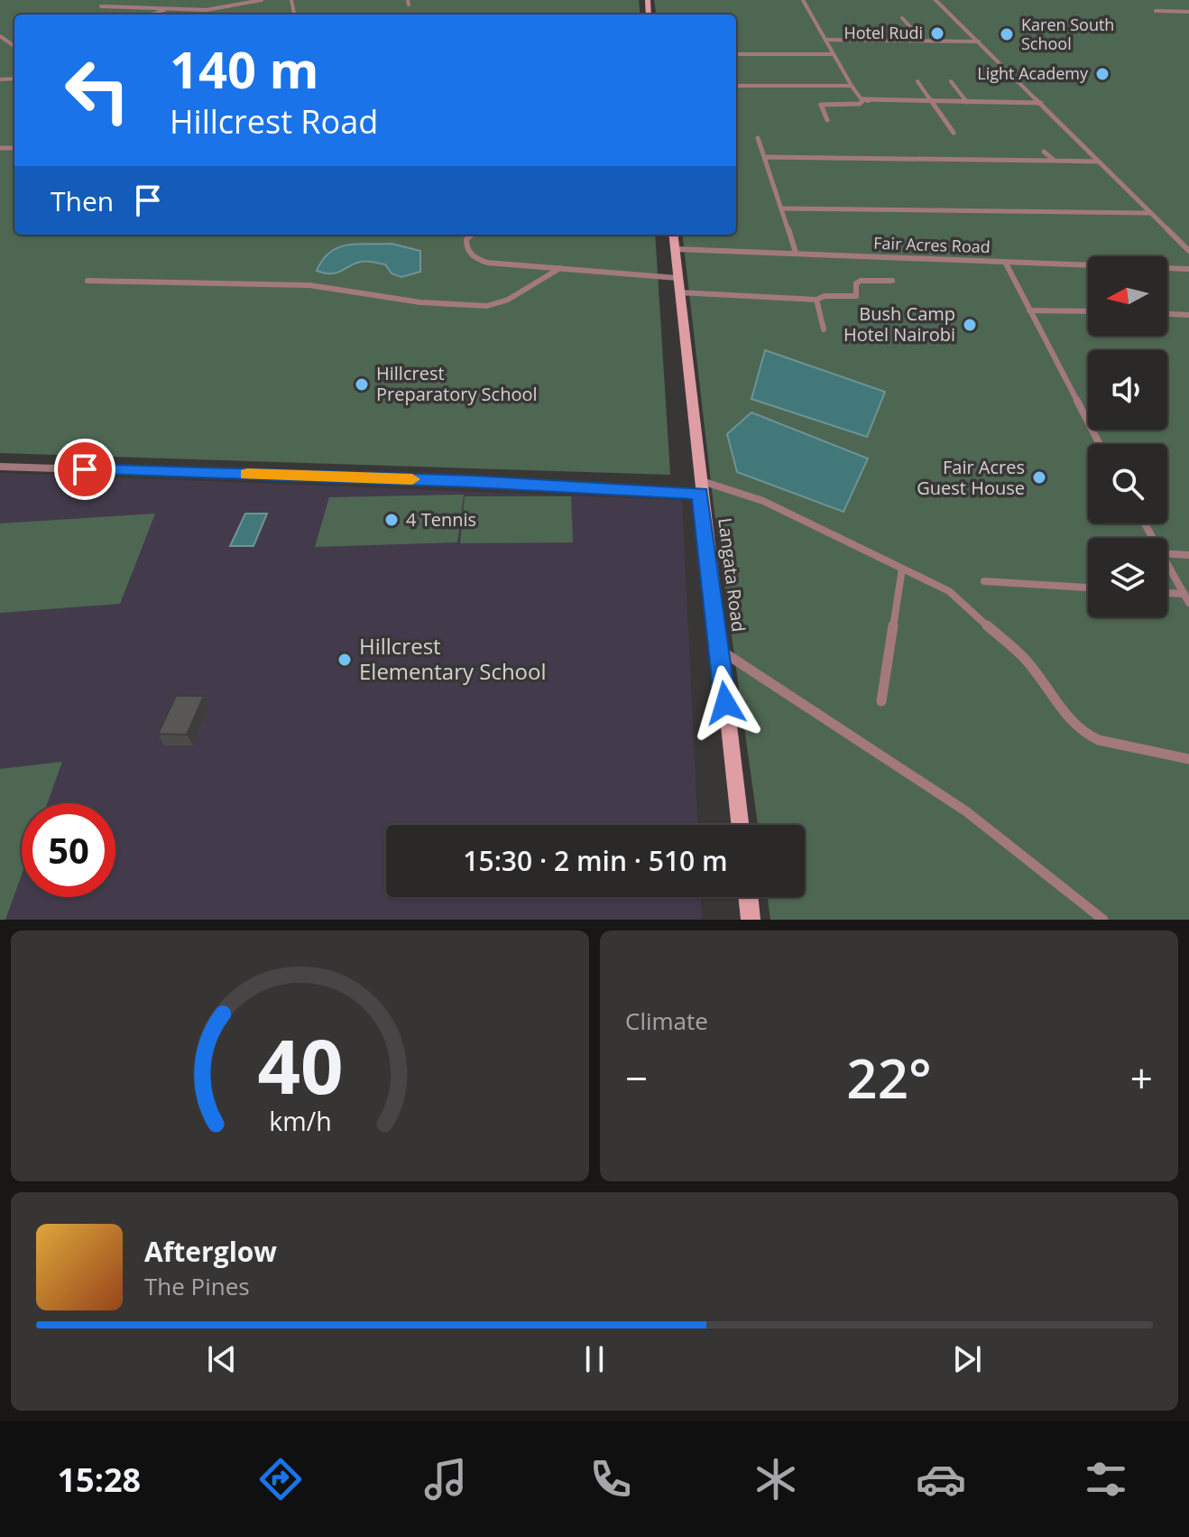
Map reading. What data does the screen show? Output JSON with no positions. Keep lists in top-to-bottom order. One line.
{"streets":{"main road":["Langata Road"],"street":["Fair Acres Road"]},"crossings":[["Fair Acres Road","Langata Road"]],"places":["Hotel Rudi","Karen South School","Light Academy","Bush Camp Hotel Nairobi","Hillcrest Preparatory School","Fair Acres Guest House","4 Tennis","Hillcrest Elementary School"],"north":"left","page":{"turn":["140 m","Hillcrest Road"],"then":"Then","limit":"50","trip":"15:30 · 2 min · 510 m","tile":"Climate","heat":["−","22°","+"],"song":["Afterglow","The Pines"],"tabs":"15:28","gauge":["40","km/h"]}}
